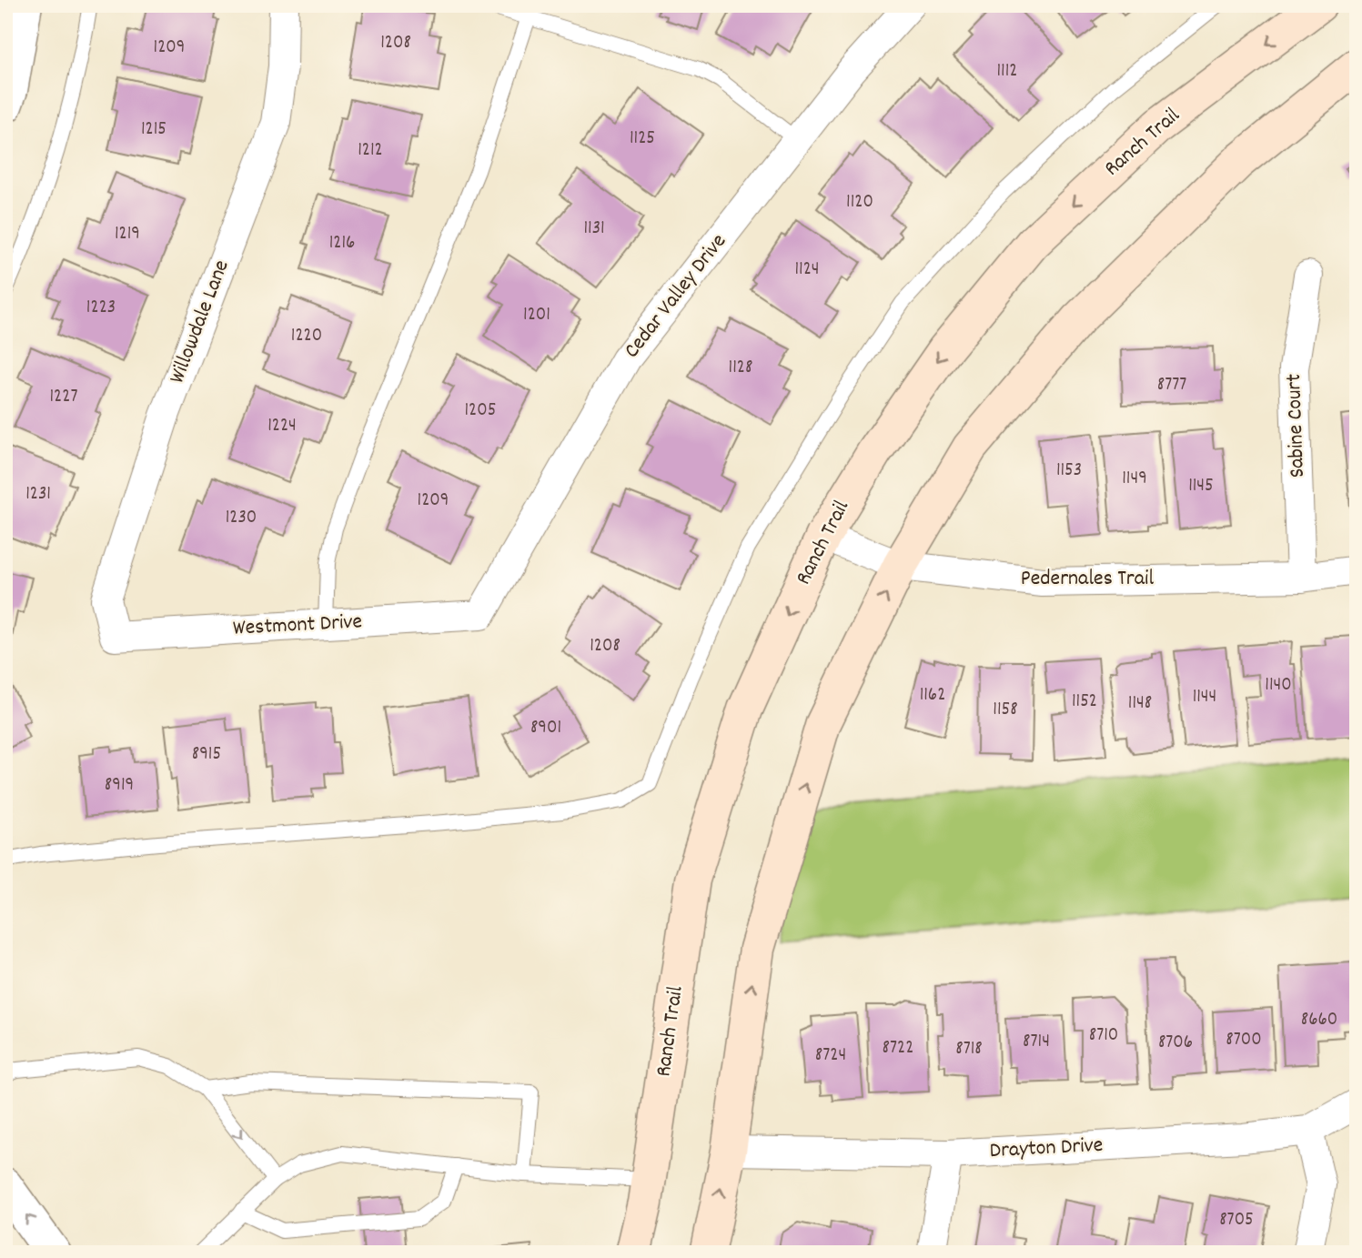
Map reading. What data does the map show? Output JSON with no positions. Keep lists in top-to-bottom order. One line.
{"streets":{"main road":["Ranch Trail"],"street":["Cedar Valley Drive","Willowdale Lane","Sabine Court","Pedernales Trail","Westmont Drive","Drayton Drive"]},"crossings":[["Ranch Trail","Pedernales Trail"],["Cedar Valley Drive","Westmont Drive"],["Willowdale Lane","Westmont Drive"],["Sabine Court","Pedernales Trail"]],"house_numbers":["1208","1209","1112","1215","1125","1212","1120","1131","1219","1216","1124","1223","1201","1220","1128","8777","1227","1205","1224","1153","1149","1145","1231","1209","1230","1208","1140","1162","1144","1152","1148","1158","8901","8915","8919","8660","8710","8700","8714","8706","8722","8718","8724","8705"]}
